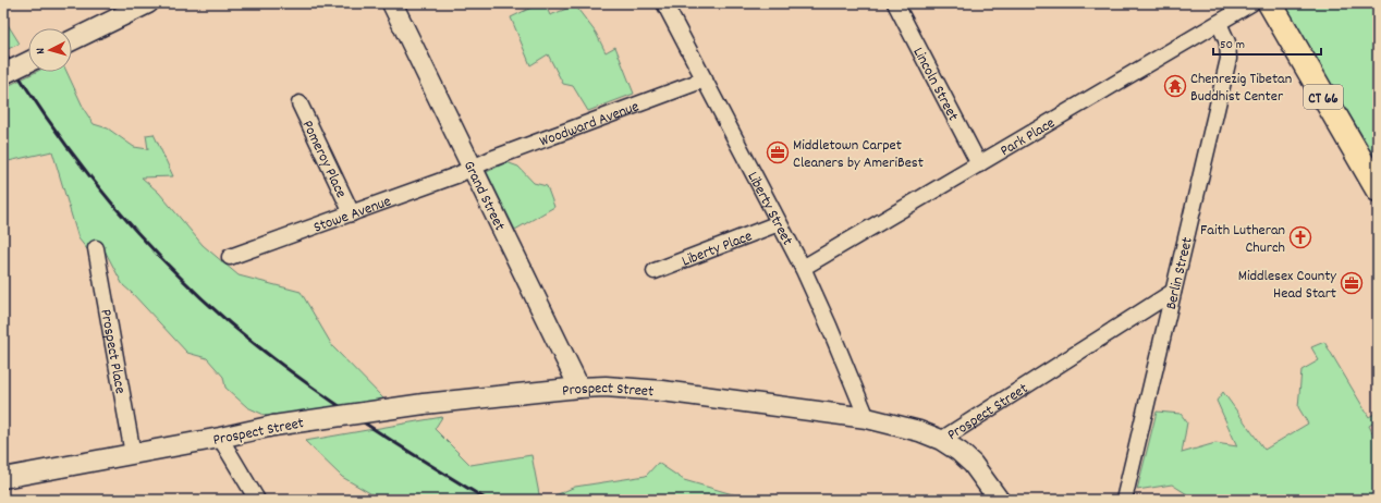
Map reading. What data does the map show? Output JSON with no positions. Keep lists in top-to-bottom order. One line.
{"streets":{"highway":["CT 66"],"street":["Lincoln Street","Woodward Avenue","Park Place","Pomeroy Place","Grand Street","Liberty Street","Stowe Avenue","Liberty Place","Berlin Street","Prospect Place","Prospect Street"]},"crossings":[["Lincoln Street","Park Place"],["Woodward Avenue","Grand Street"],["Woodward Avenue","Liberty Street"],["Woodward Avenue","Stowe Avenue"],["Park Place","Liberty Street"],["Park Place","Berlin Street"],["Pomeroy Place","Stowe Avenue"],["Grand Street","Stowe Avenue"],["Grand Street","Prospect Street"],["Liberty Street","Liberty Place"],["Liberty Street","Prospect Street"],["Berlin Street","Prospect Street"],["Prospect Place","Prospect Street"]],"places":{"temple":["Chenrezig Tibetan Buddhist Center"],"office":["Middletown Carpet Cleaners by AmeriBest","Middlesex County Head Start"],"church":["Faith Lutheran Church"]},"scale_bar":"50 m","north":"left"}
